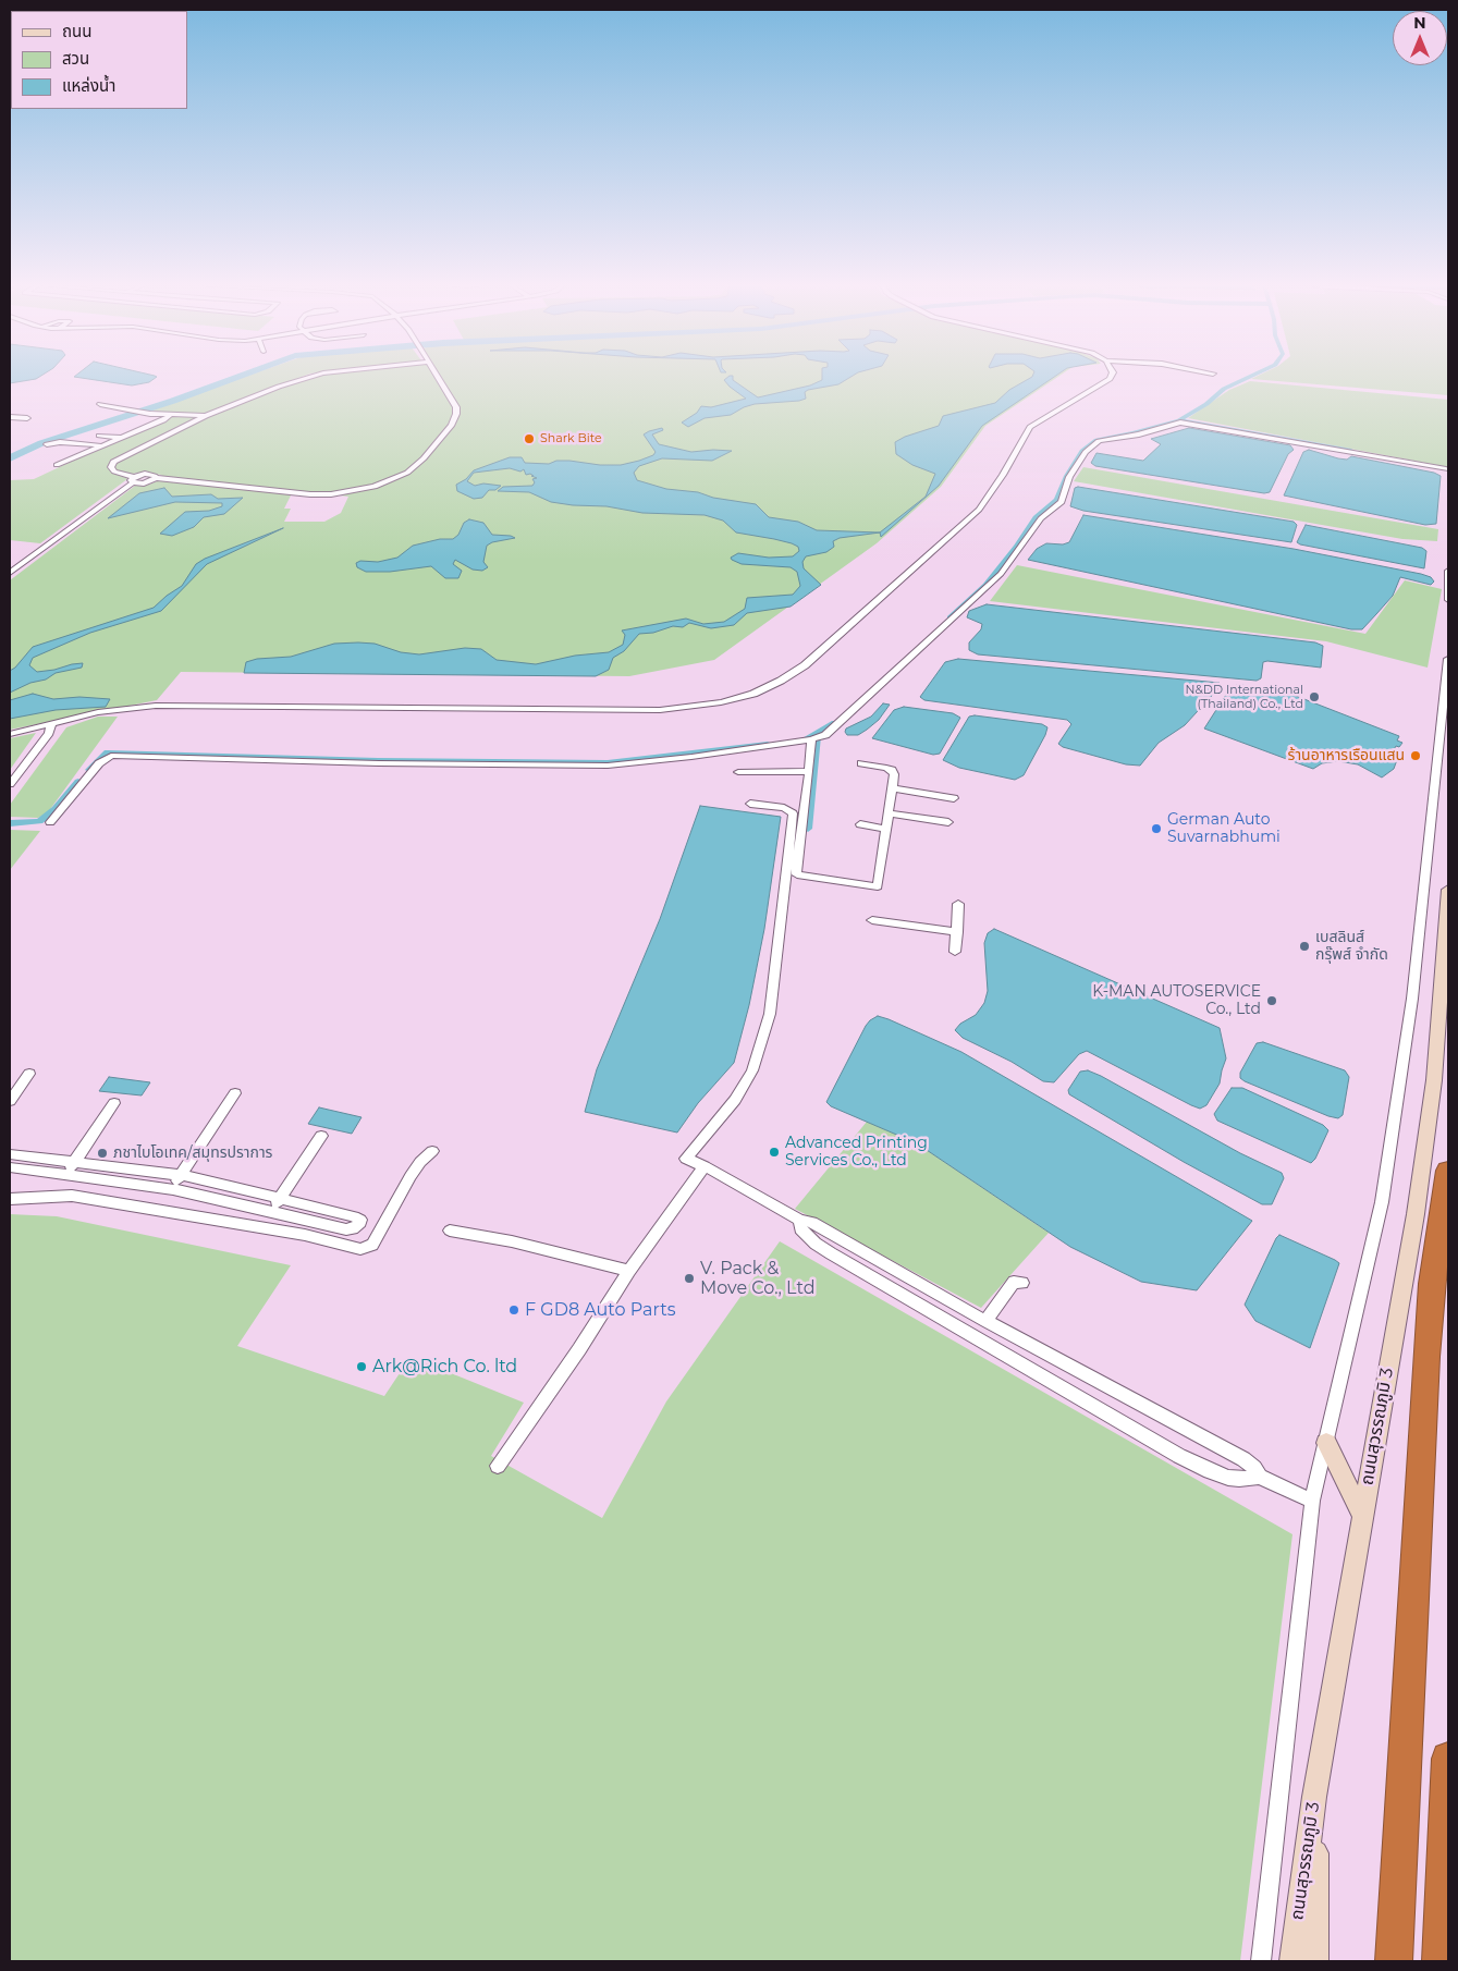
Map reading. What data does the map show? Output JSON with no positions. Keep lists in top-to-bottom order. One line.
{"streets":{"main road":["ถนนสุวรรณภูมิ 3"]},"places":["Shark Bite","N&DD International (Thailand) Co., Ltd","ร้านอาหารเรือนแสน","German Auto Suvarnabhumi","เบสลินส์ กรุ๊พส์ จำกัด","K-MAN AUTOSERVICE Co., Ltd","Advanced Printing Services Co., Ltd","ภชาไบโอเทค/สมุทรปราการ","V. Pack & Move Co., Ltd","F GD8 Auto Parts","Ark@Rich Co. ltd"],"legend":["ถนน","สวน","แหล่งน้ำ"],"north":"top"}
